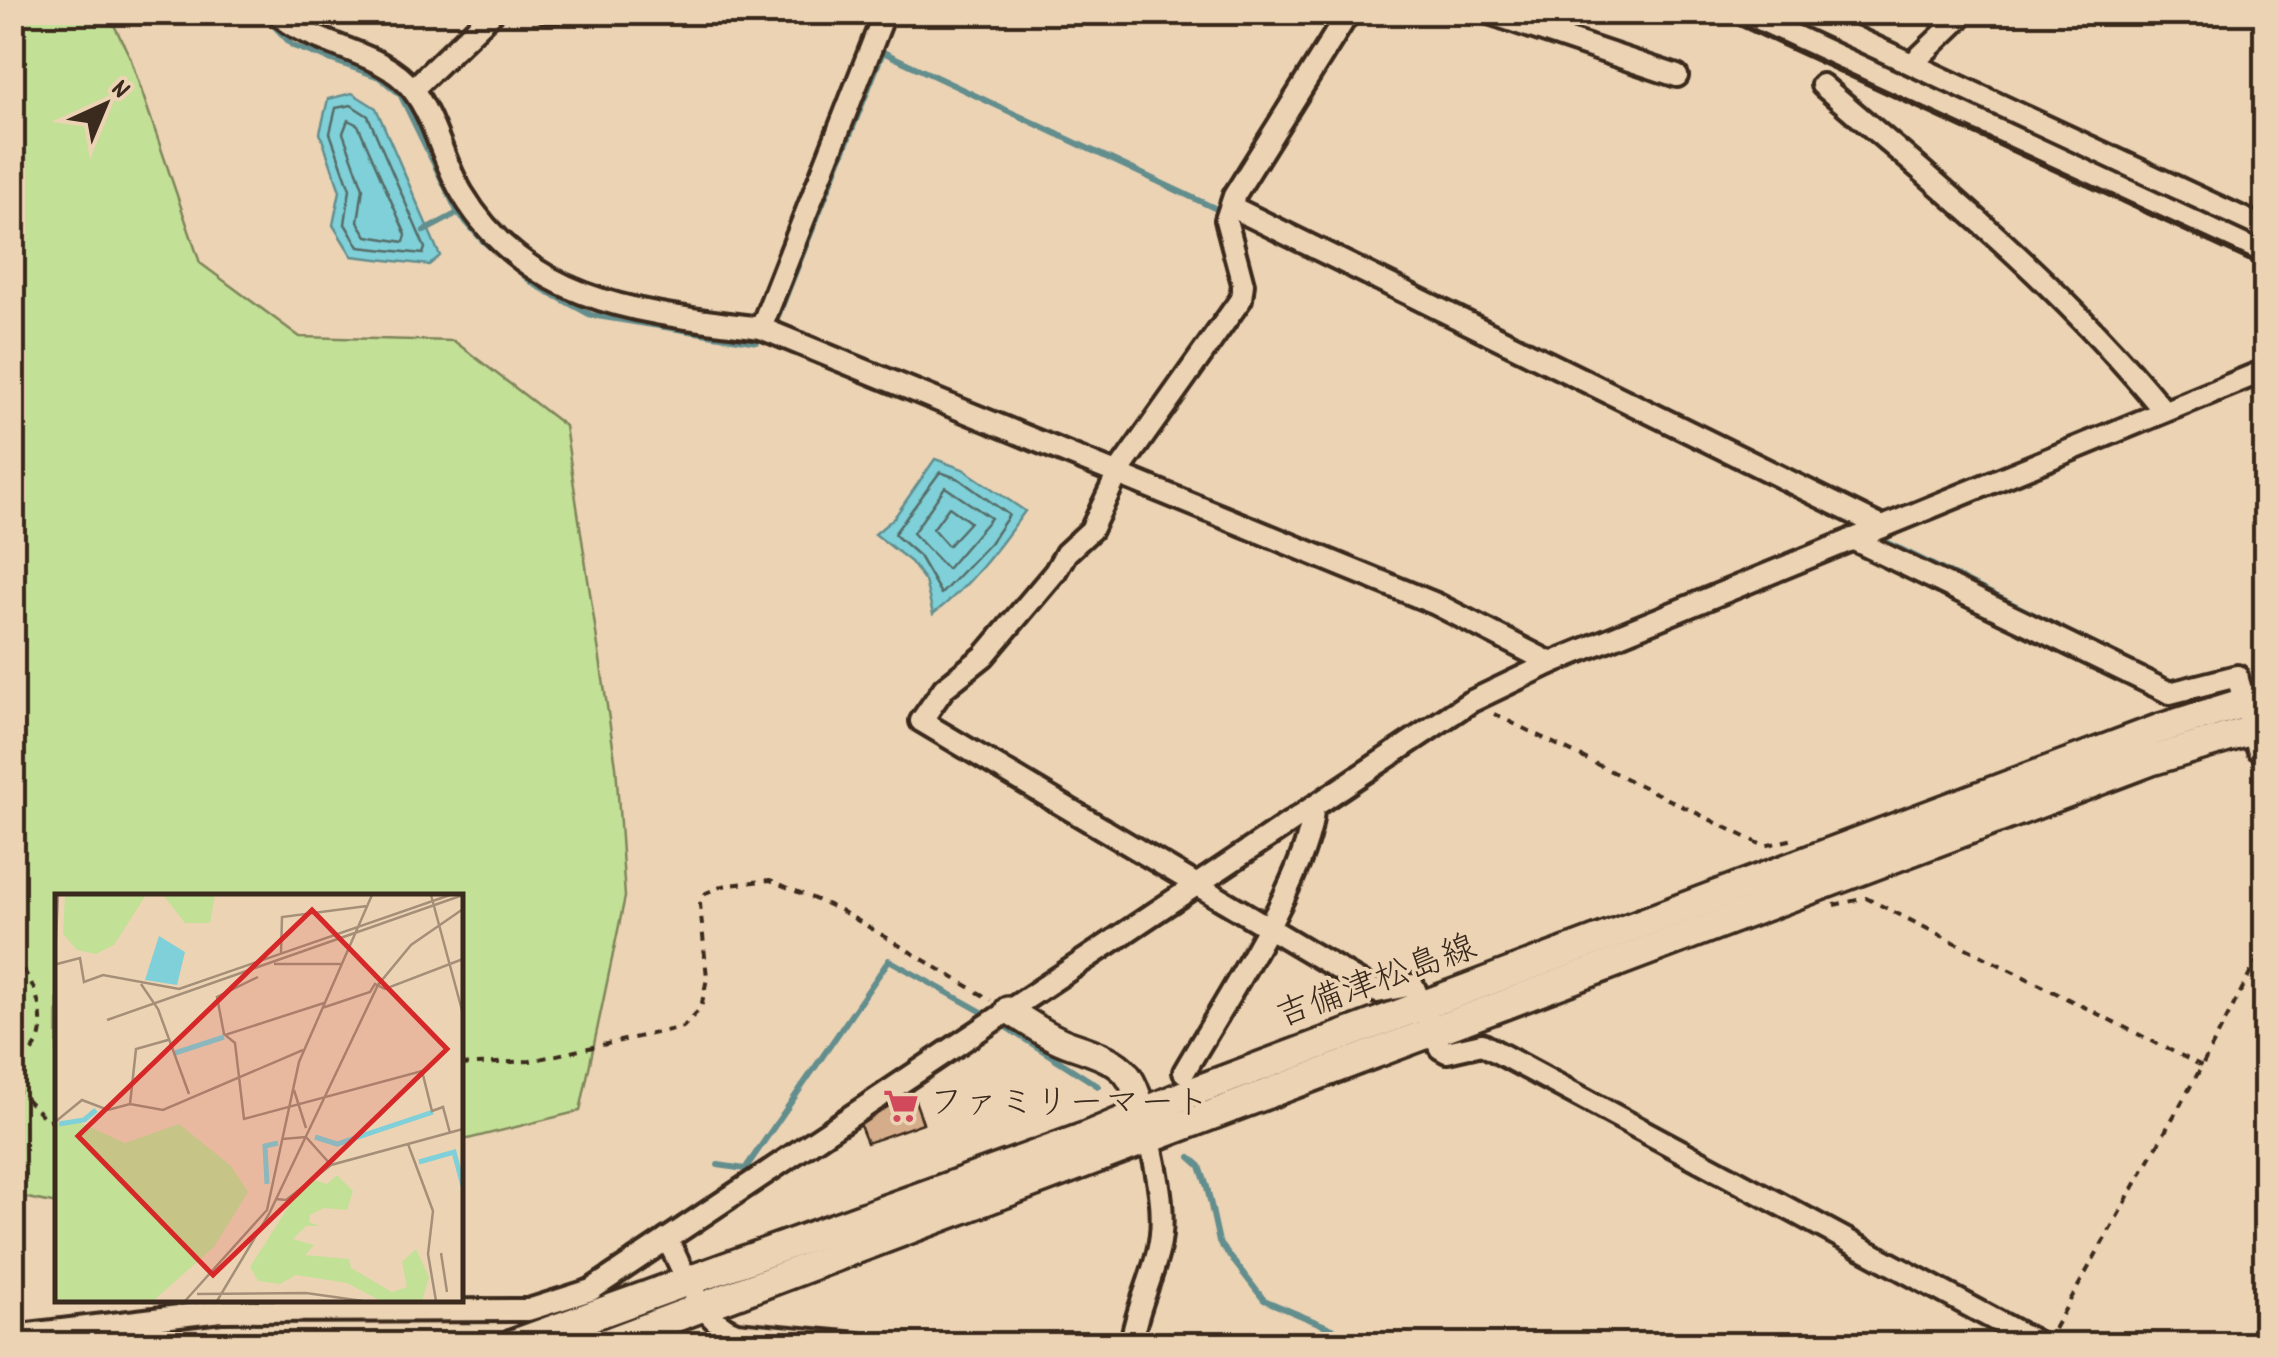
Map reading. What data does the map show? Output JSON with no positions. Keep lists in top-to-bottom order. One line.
{"streets":{"main road":["吉備津松島線"]},"places":{"supermarket":["ファミリーマート"]},"north":"top right"}
